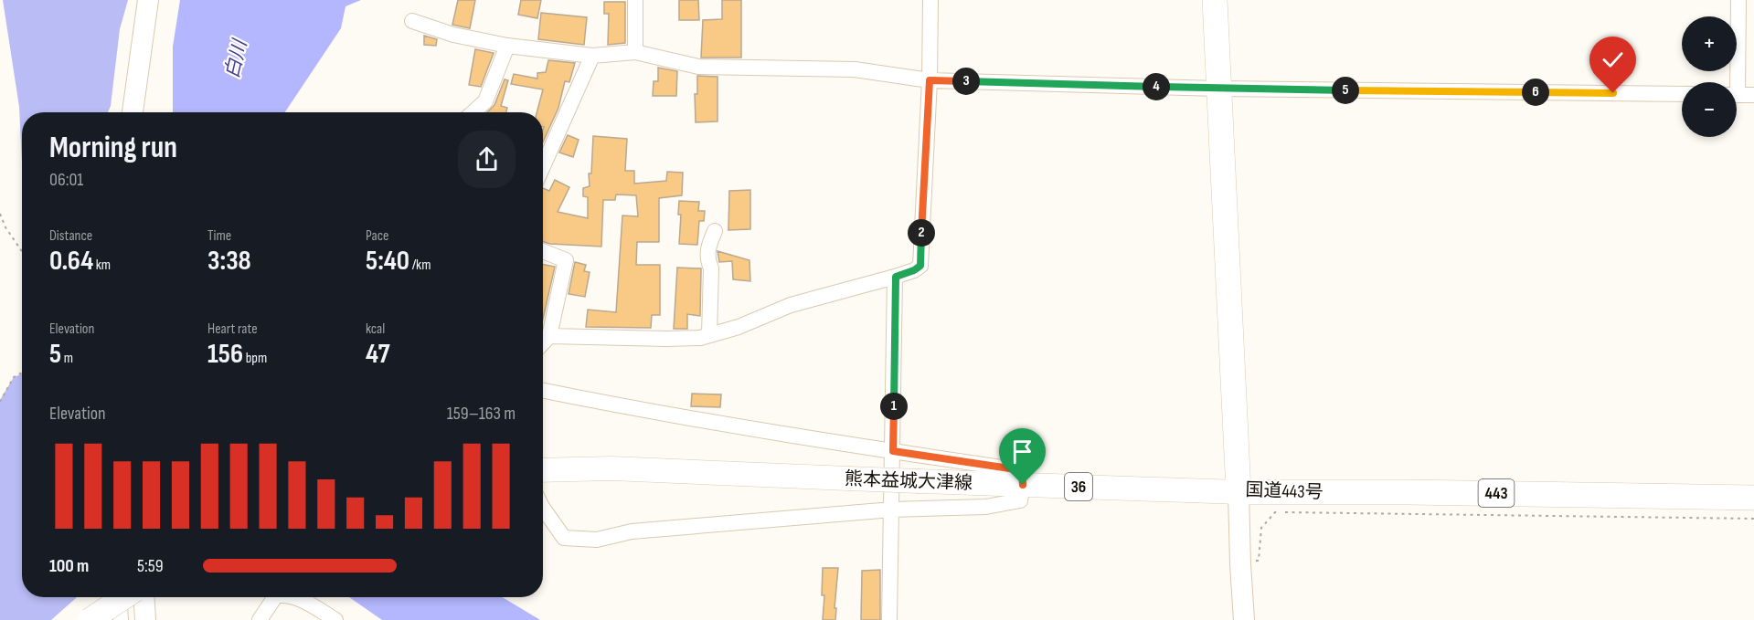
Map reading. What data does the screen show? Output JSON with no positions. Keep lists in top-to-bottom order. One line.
{"streets":{"highway":["国道443号","443"],"main road":["熊本益城大津線","36"]},"crossings":[["熊本益城大津線","国道443号"]],"water":["白川"],"page":{"map_buttons":["+","−"],"pins":["3","4","5","6","2","1"],"heading":["Morning run","06:01"],"stats":[["Distance","0.64 km"],["Time","3:38"],["Pace","5:40 /km"],["Elevation","5 m"],["Heart rate","156 bpm"],["kcal","47"]],"chart":["Elevation","159–163 m"],"list":[{"name":"100 m","note":"5:59"}]}}
